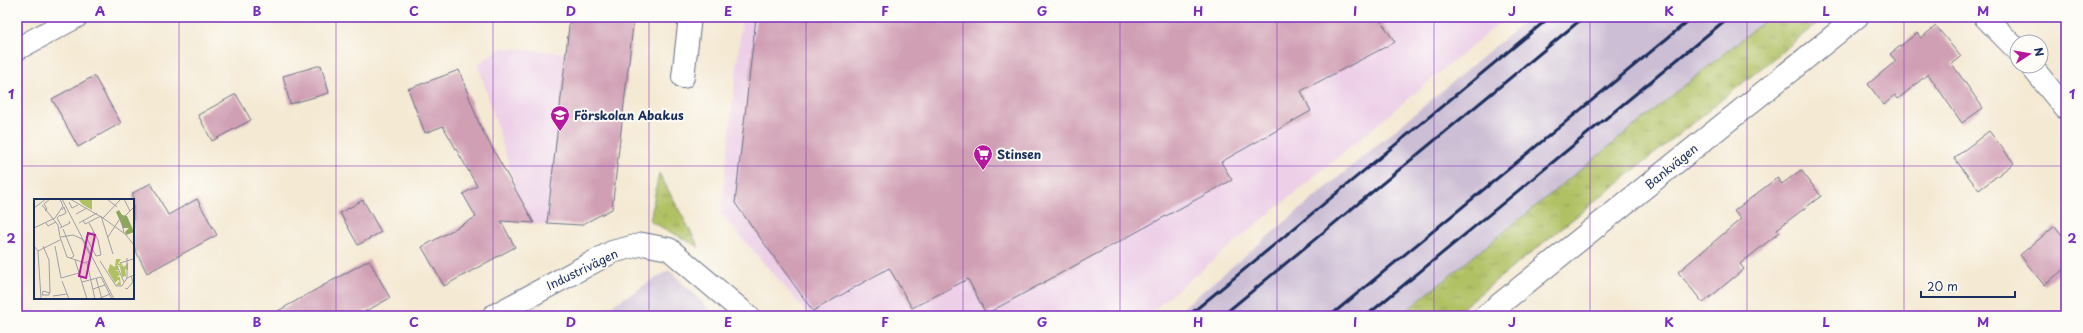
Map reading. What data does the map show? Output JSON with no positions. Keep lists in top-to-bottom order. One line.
{"streets":{"street":["Bankvägen","Industrivägen"]},"places":{"school or university":["Förskolan Abakus"],"supermarket":["Stinsen"]},"scale_bar":"20 m","north":"right","grid":{"columns":["A","B","C","D","E","F","G","H","I","J","K","L","M"],"rows":["1","2"]}}
